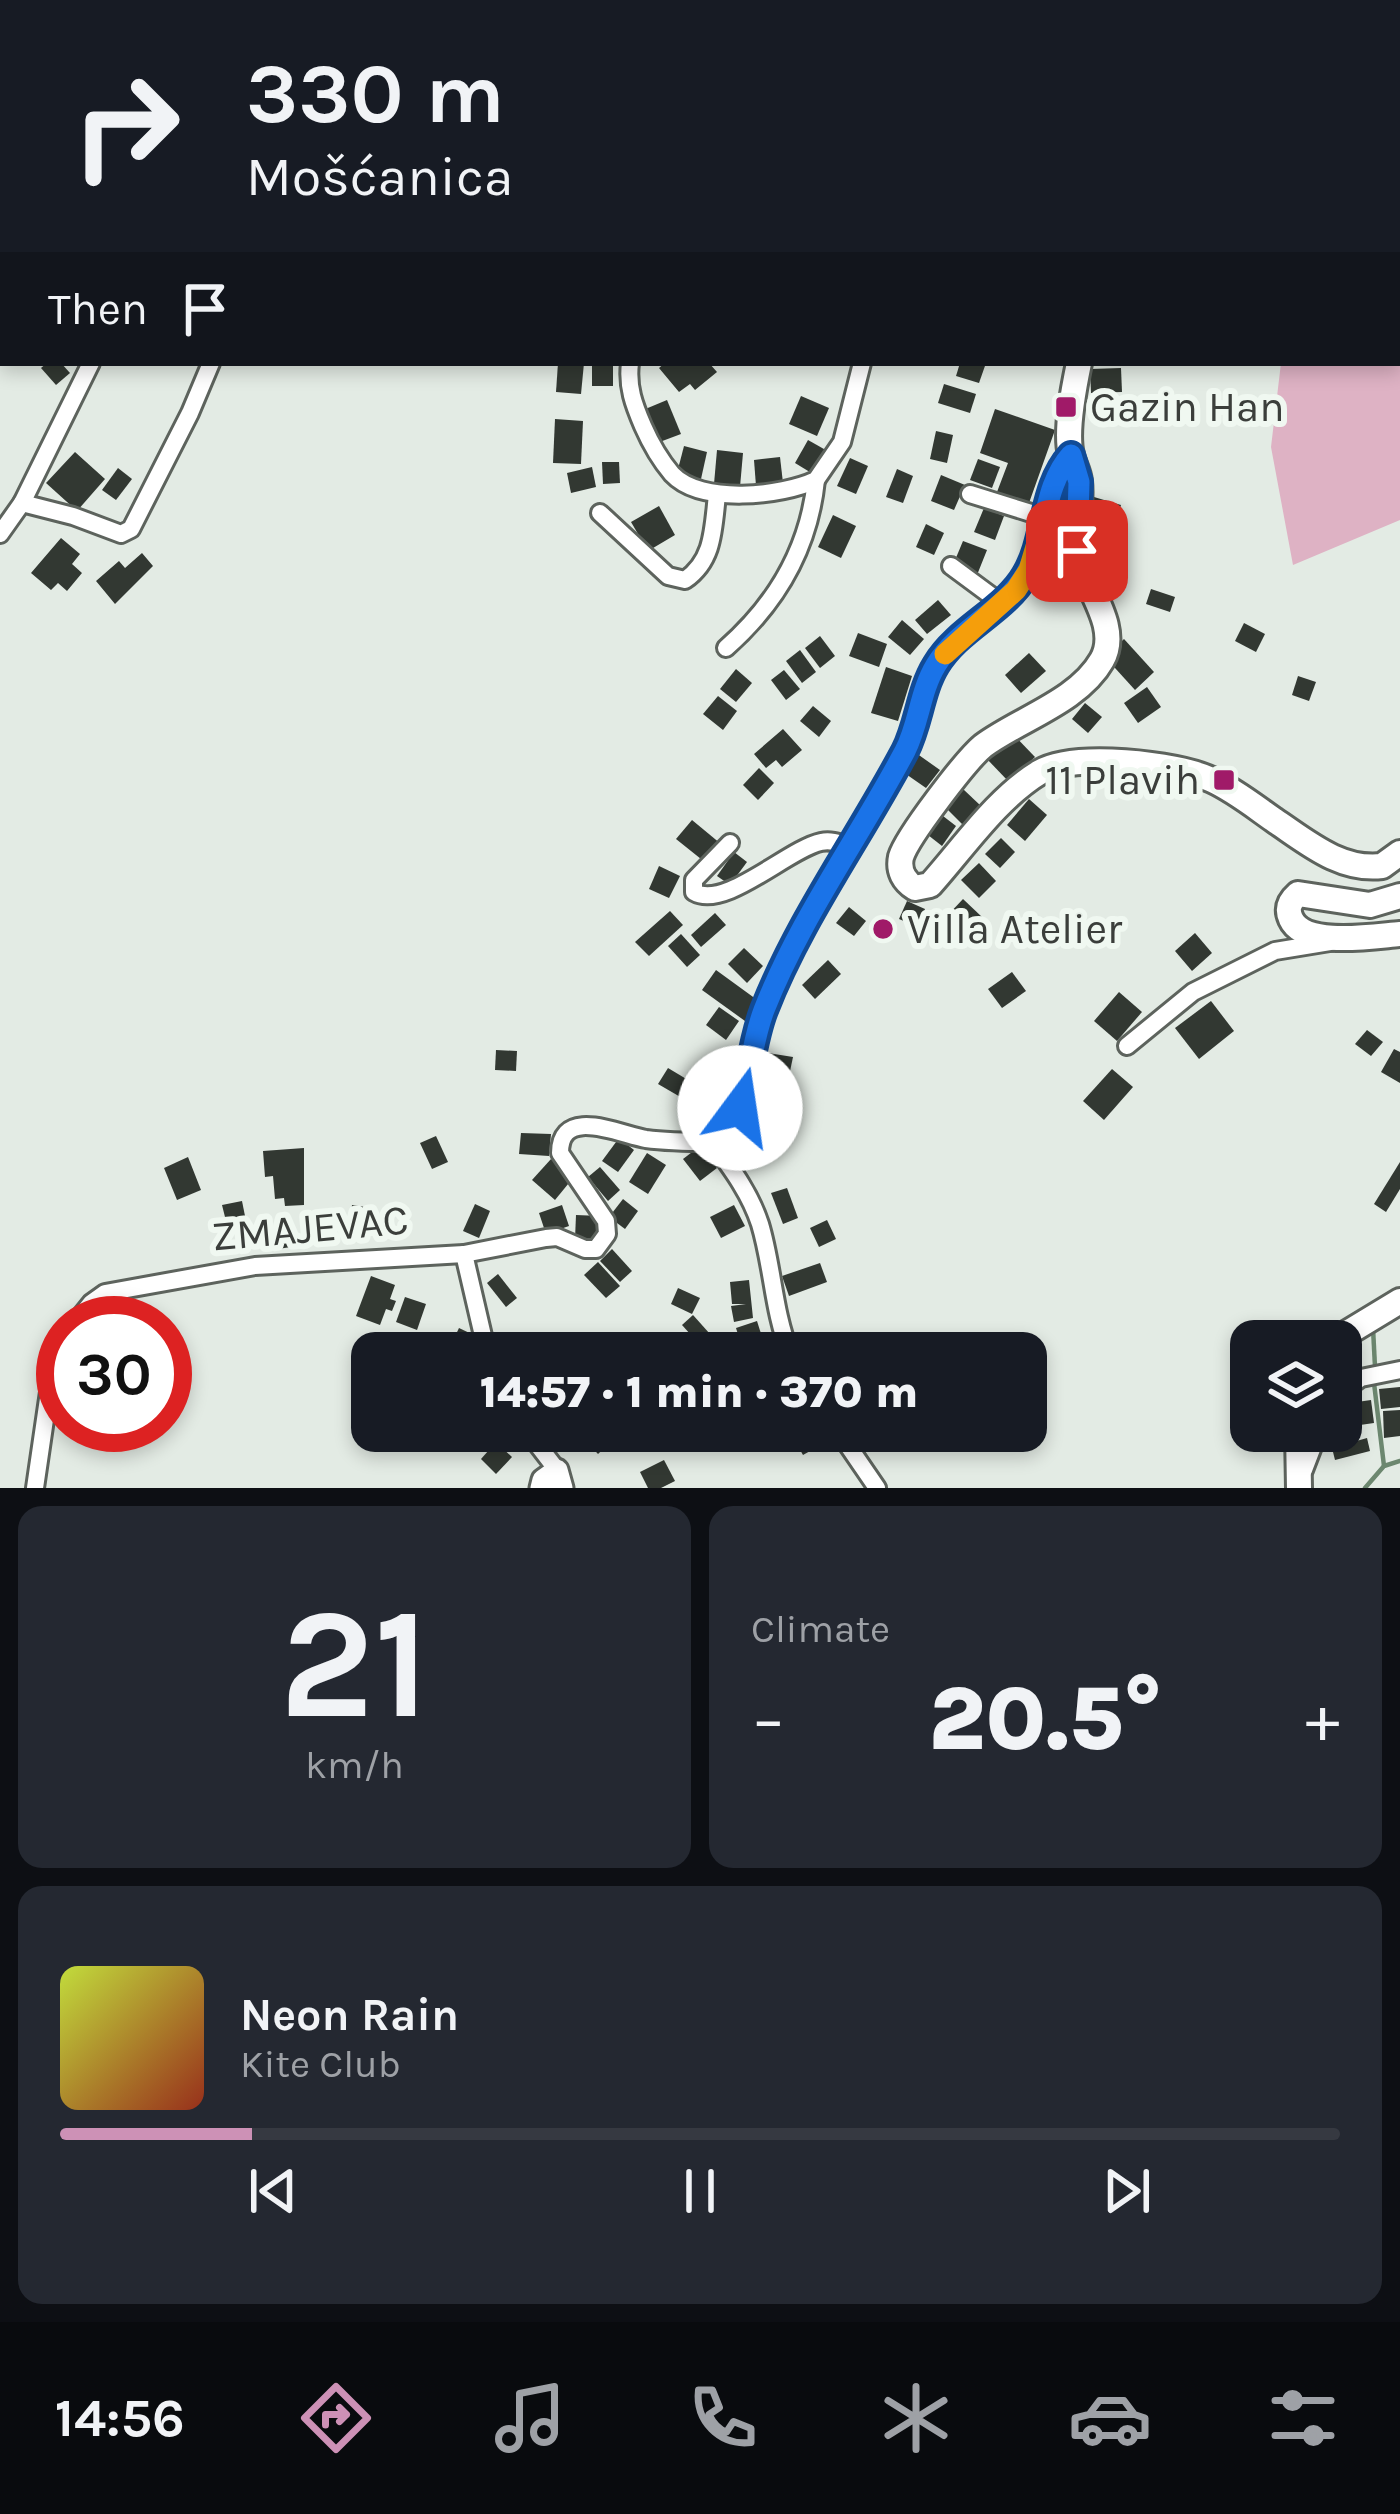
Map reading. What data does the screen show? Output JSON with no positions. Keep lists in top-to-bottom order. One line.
{"streets":{"street":["ZMAJEVAC"]},"places":{"transit":["Gazin Han","11 Plavih"],"other":["Villa Atelier"]},"page":{"turn":["330 m","Mošćanica"],"then":"Then","limit":"30","trip":"14:57 · 1 min · 370 m","tile":[["21","km/h"],"Climate"],"heat":["−","20.5°","+"],"song":["Neon Rain","Kite Club"],"tabs":"14:56"}}
